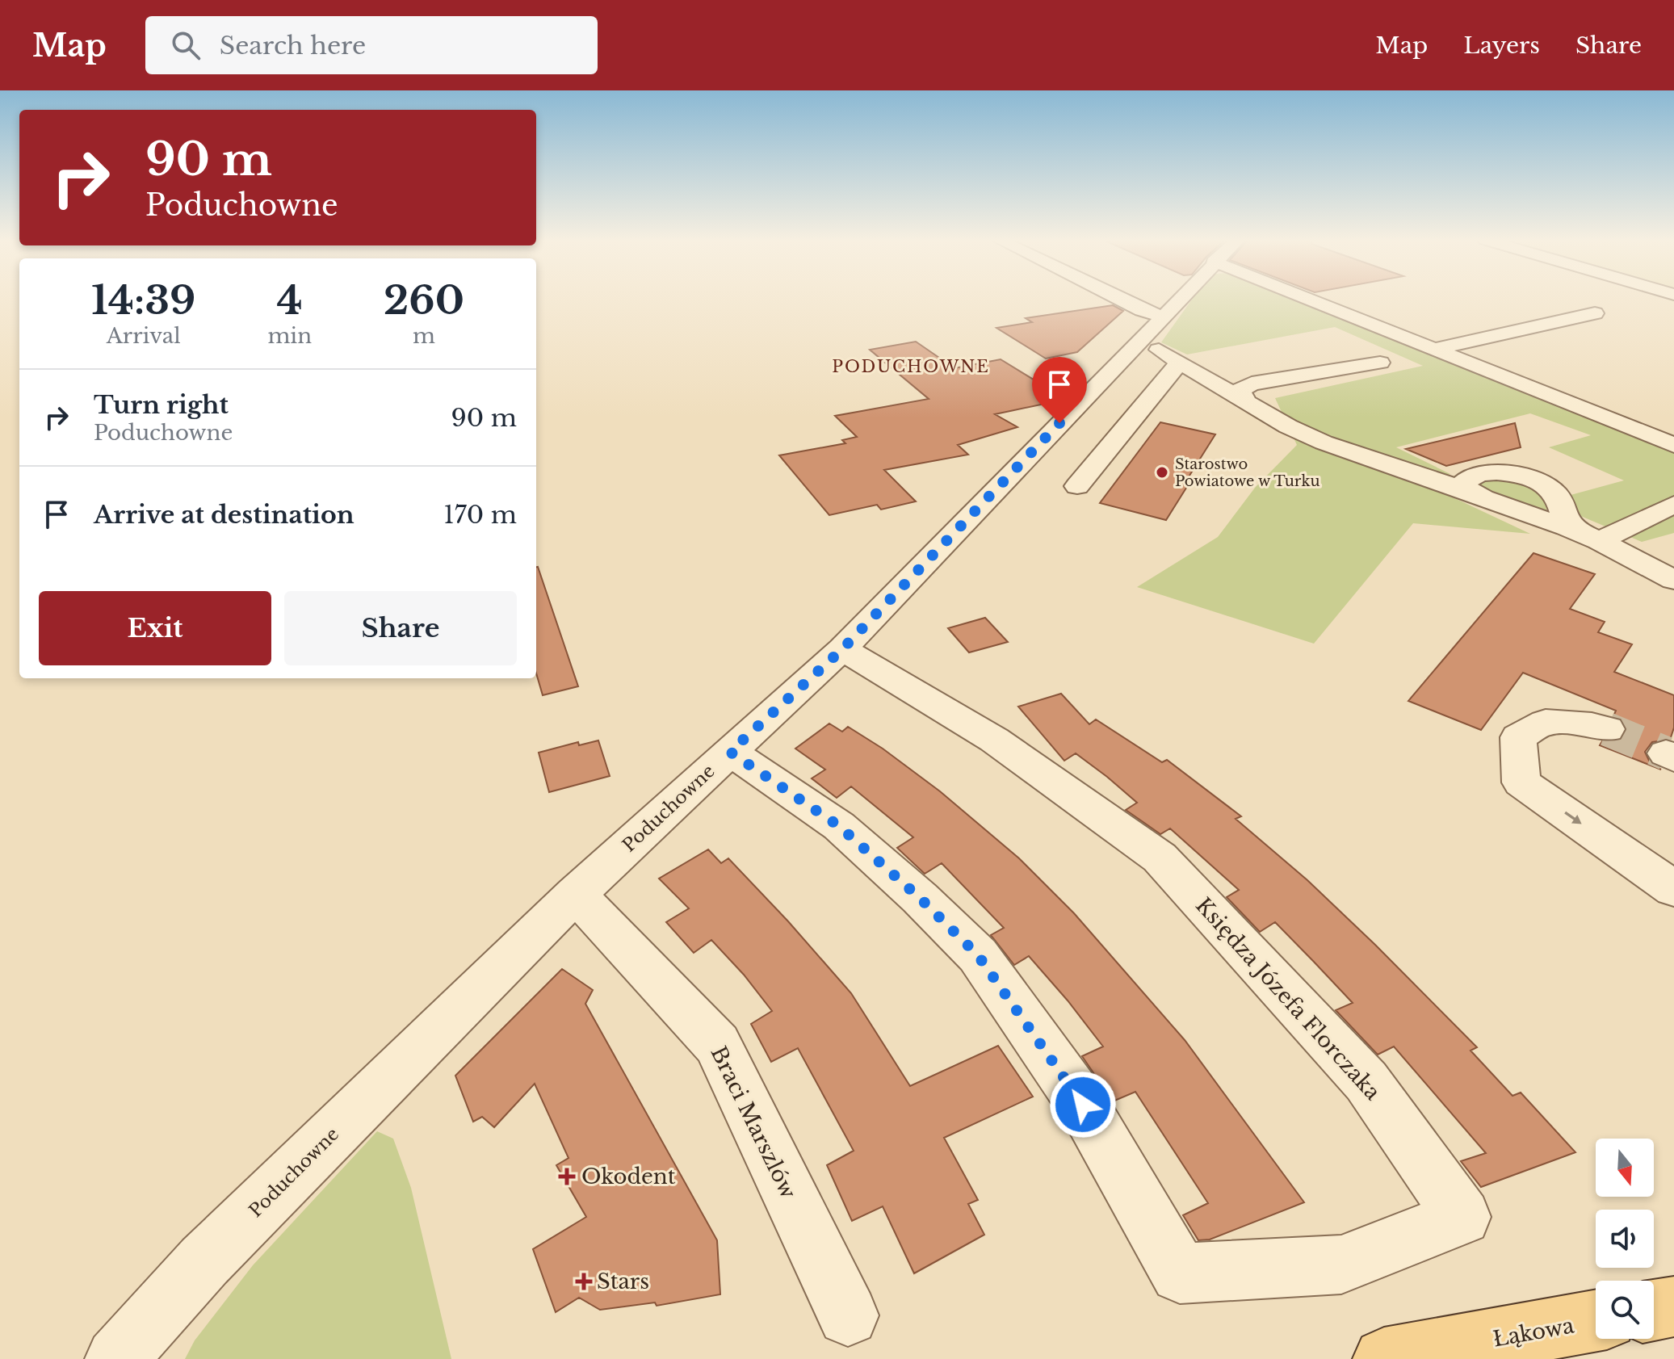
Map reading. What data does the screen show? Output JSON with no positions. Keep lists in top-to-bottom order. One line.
{"streets":{"main road":["Łąkowa"],"street":["Poduchowne","Księdza Józefa Florczaka","Braci Marszlów"]},"crossings":[["Poduchowne","Księdza Józefa Florczaka"],["Poduchowne","Braci Marszlów"]],"districts":["PODUCHOWNE"],"places":{"other":["Starostwo Powiatowe w Turku"],"health":["Okodent","Stars"]},"north":"bottom","page":{"header":"Map","search":"Search here","nav":["Map","Layers","Share"],"turn":["90 m","Poduchowne"],"eta":["14:39","Arrival","4","min","260","m"],"list":[{"name":"Turn right","note":"Poduchowne","value":"90 m"},{"name":"Arrive at destination","value":"170 m"}],"buttons":["Exit","Share"]}}
